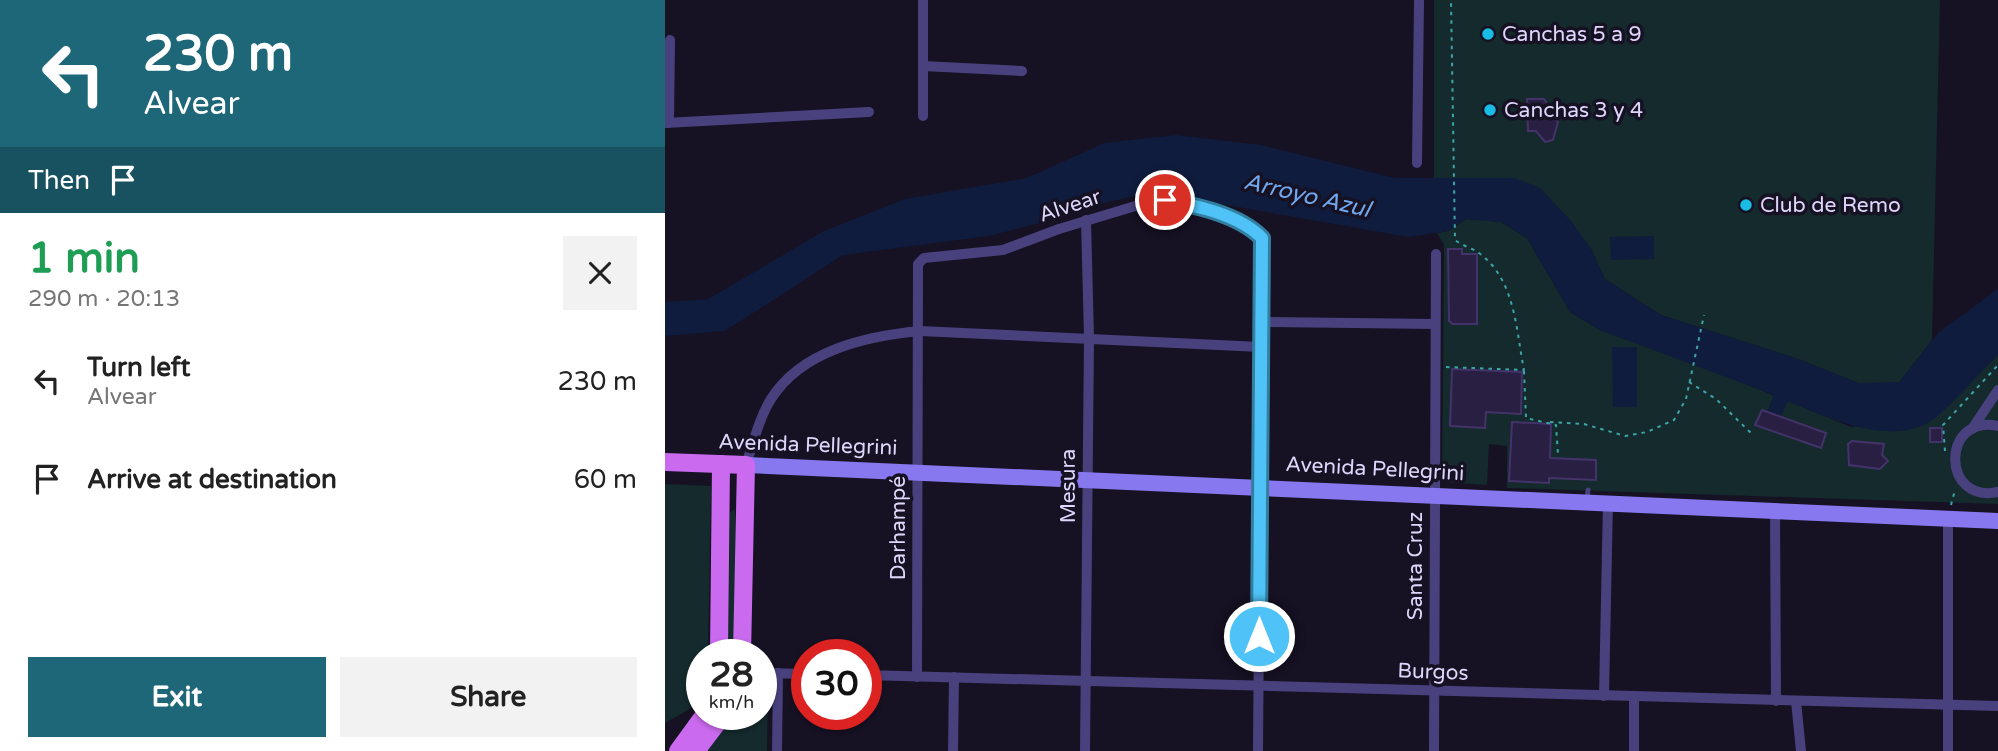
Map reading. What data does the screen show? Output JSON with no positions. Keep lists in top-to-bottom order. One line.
{"streets":{"main road":["Avenida Pellegrini"],"street":["Alvear","Mesura","Darhampé","Santa Cruz","Burgos"]},"crossings":[["Alvear","Mesura"],["Alvear","Darhampé"],["Avenida Pellegrini","Mesura"],["Avenida Pellegrini","Darhampé"],["Avenida Pellegrini","Santa Cruz"],["Mesura","Burgos"],["Darhampé","Burgos"],["Santa Cruz","Burgos"]],"water":["Arroyo Azul"],"places":["Canchas 5 a 9","Canchas 3 y 4","Club de Remo"],"page":{"turn":["230 m","Alvear"],"then":"Then","heading":["1 min","290 m · 20:13"],"list":[{"name":"Turn left","note":"Alvear","value":"230 m"},{"name":"Arrive at destination","value":"60 m"}],"speed":"28 km/h","limit":"30","buttons":["Exit","Share"]}}
